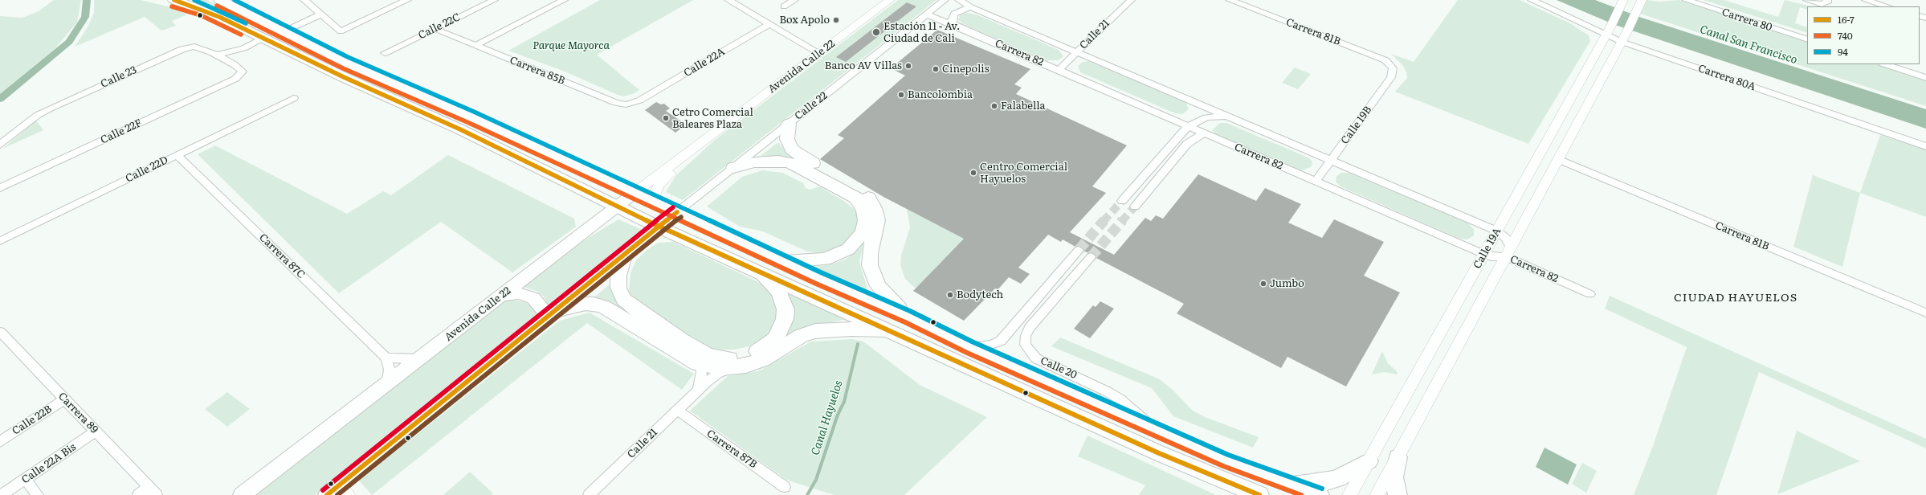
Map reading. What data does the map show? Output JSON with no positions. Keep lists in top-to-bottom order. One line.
{"streets":{"main road":["Avenida Calle 22"],"street":["Carrera 80","Calle 22C","Carrera 81B","Calle 21","Carrera 82","Calle 22A","Carrera 85B","Calle 23","Carrera 80A","Calle 22","Calle 19B","Calle 22F","Calle 22D","Calle 19A","Carrera 87C","Calle 20","Carrera 89","Calle 22B","Carrera 87B","Calle 22A Bis"]},"crossings":[["Calle 22C","Carrera 85B"],["Carrera 81B","Calle 19B"],["Carrera 81B","Calle 19A"],["Calle 21","Carrera 82"],["Calle 21","Carrera 87B"],["Carrera 82","Calle 22"],["Carrera 82","Calle 19B"],["Carrera 82","Calle 19A"],["Calle 22A","Carrera 85B"],["Carrera 80A","Calle 19A"],["Calle 22D","Carrera 87C"],["Carrera 89","Calle 22B"],["Carrera 89","Calle 22A Bis"]],"districts":["CIUDAD HAYUELOS"],"water":["Canal San Francisco","Canal Hayuelos"],"parks":["Parque Mayorca"],"places":["Box Apolo","Estación 11 - Av. Ciudad de Cali","Banco AV Villas","Cinepolis","Bancolombia","Falabella","Cetro Comercial Baleares Plaza","Centro Comercial Hayuelos","Jumbo","Bodytech"],"lines":["transit line 16-7","transit line 94","transit line 740"],"legend":["16-7","740","94"]}
